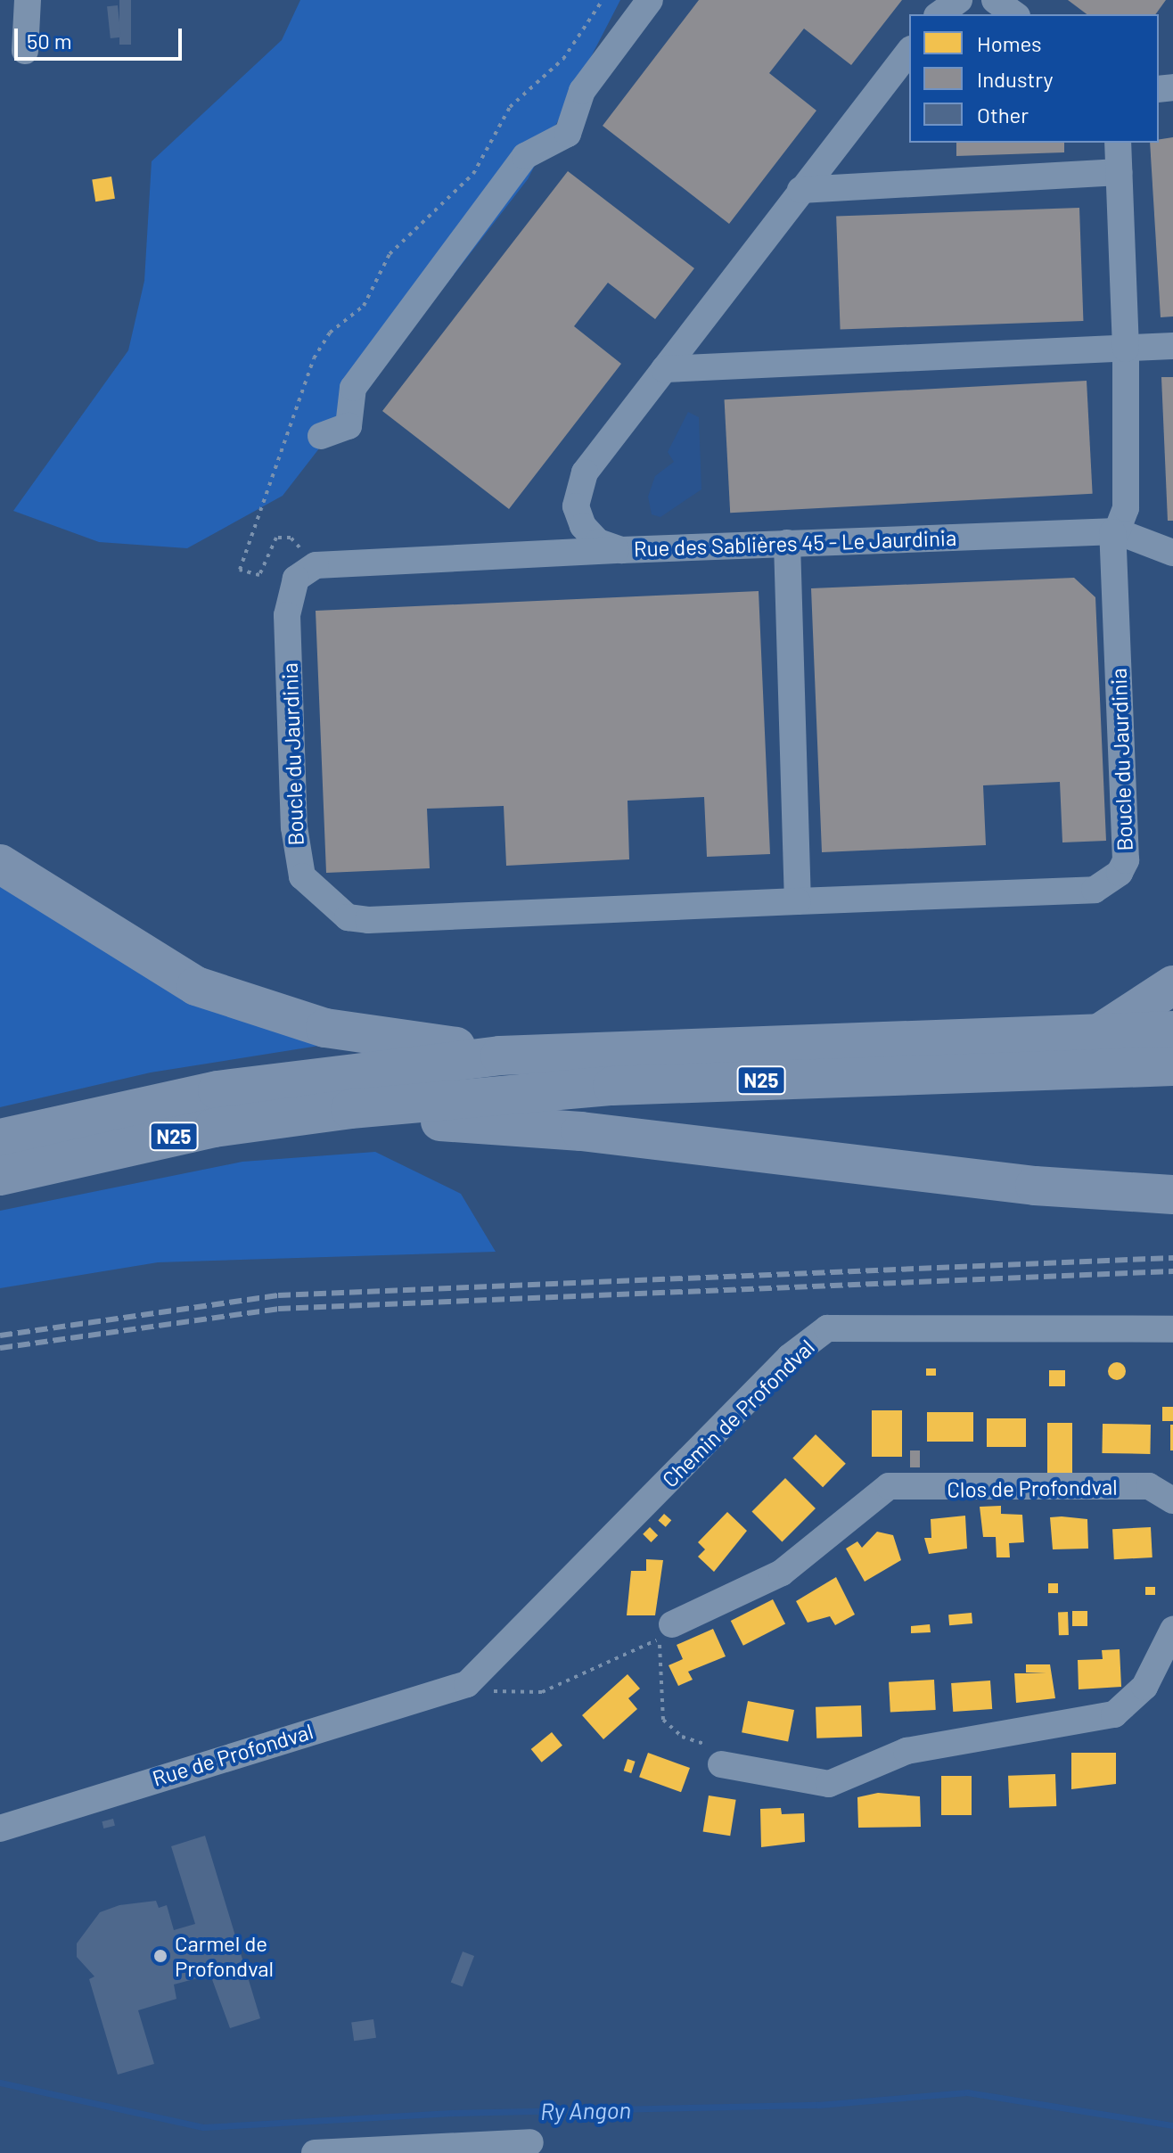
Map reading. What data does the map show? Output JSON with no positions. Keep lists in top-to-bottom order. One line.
{"streets":{"highway":["N25"],"street":["Rue des Sablières 45 - Le Jaurdinia","Boucle du Jaurdinia","Chemin de Profondval","Clos de Profondval","Rue de Profondval"]},"crossings":[["Rue des Sablières 45 - Le Jaurdinia","Boucle du Jaurdinia"],["Chemin de Profondval","Rue de Profondval"]],"water":["Ry Angon"],"places":["Carmel de Profondval"],"legend":["Homes","Industry","Other"],"scale_bar":"50 m"}
